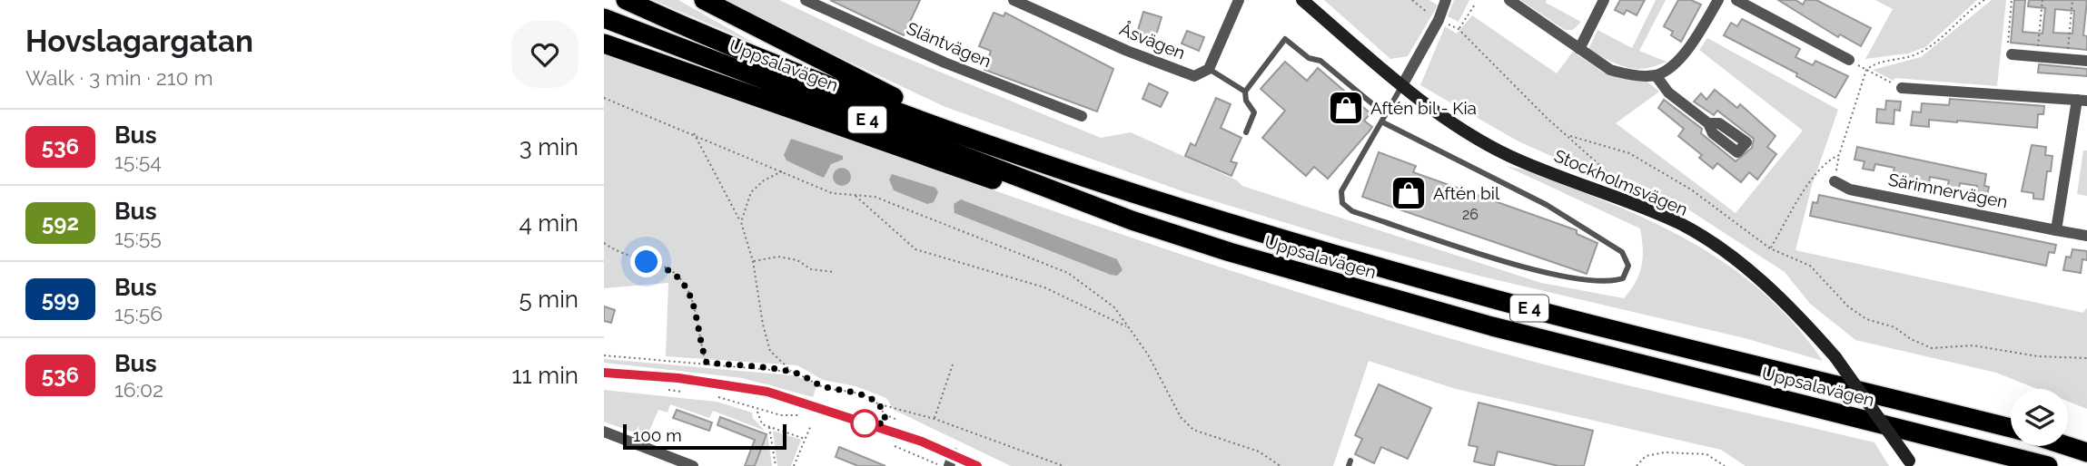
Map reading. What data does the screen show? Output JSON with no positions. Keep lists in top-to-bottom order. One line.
{"streets":{"highway":["Uppsalavägen","E 4"],"main road":["Stockholmsvägen"],"street":["Åsvägen","Släntvägen","Särimnervägen"]},"places":{"shop":["Aftén bil - Kia","Aftén bil"]},"lines":["bus line 536"],"house_numbers":["26"],"scale_bar":"100 m","page":{"heading":["Hovslagargatan","Walk · 3 min · 210 m"],"list":[{"mark":"536","name":"Bus","note":"15:54","value":"3 min"},{"mark":"592","name":"Bus","note":"15:55","value":"4 min"},{"mark":"599","name":"Bus","note":"15:56","value":"5 min"},{"mark":"536","name":"Bus","note":"16:02","value":"11 min"}],"scale":"100 m"}}
